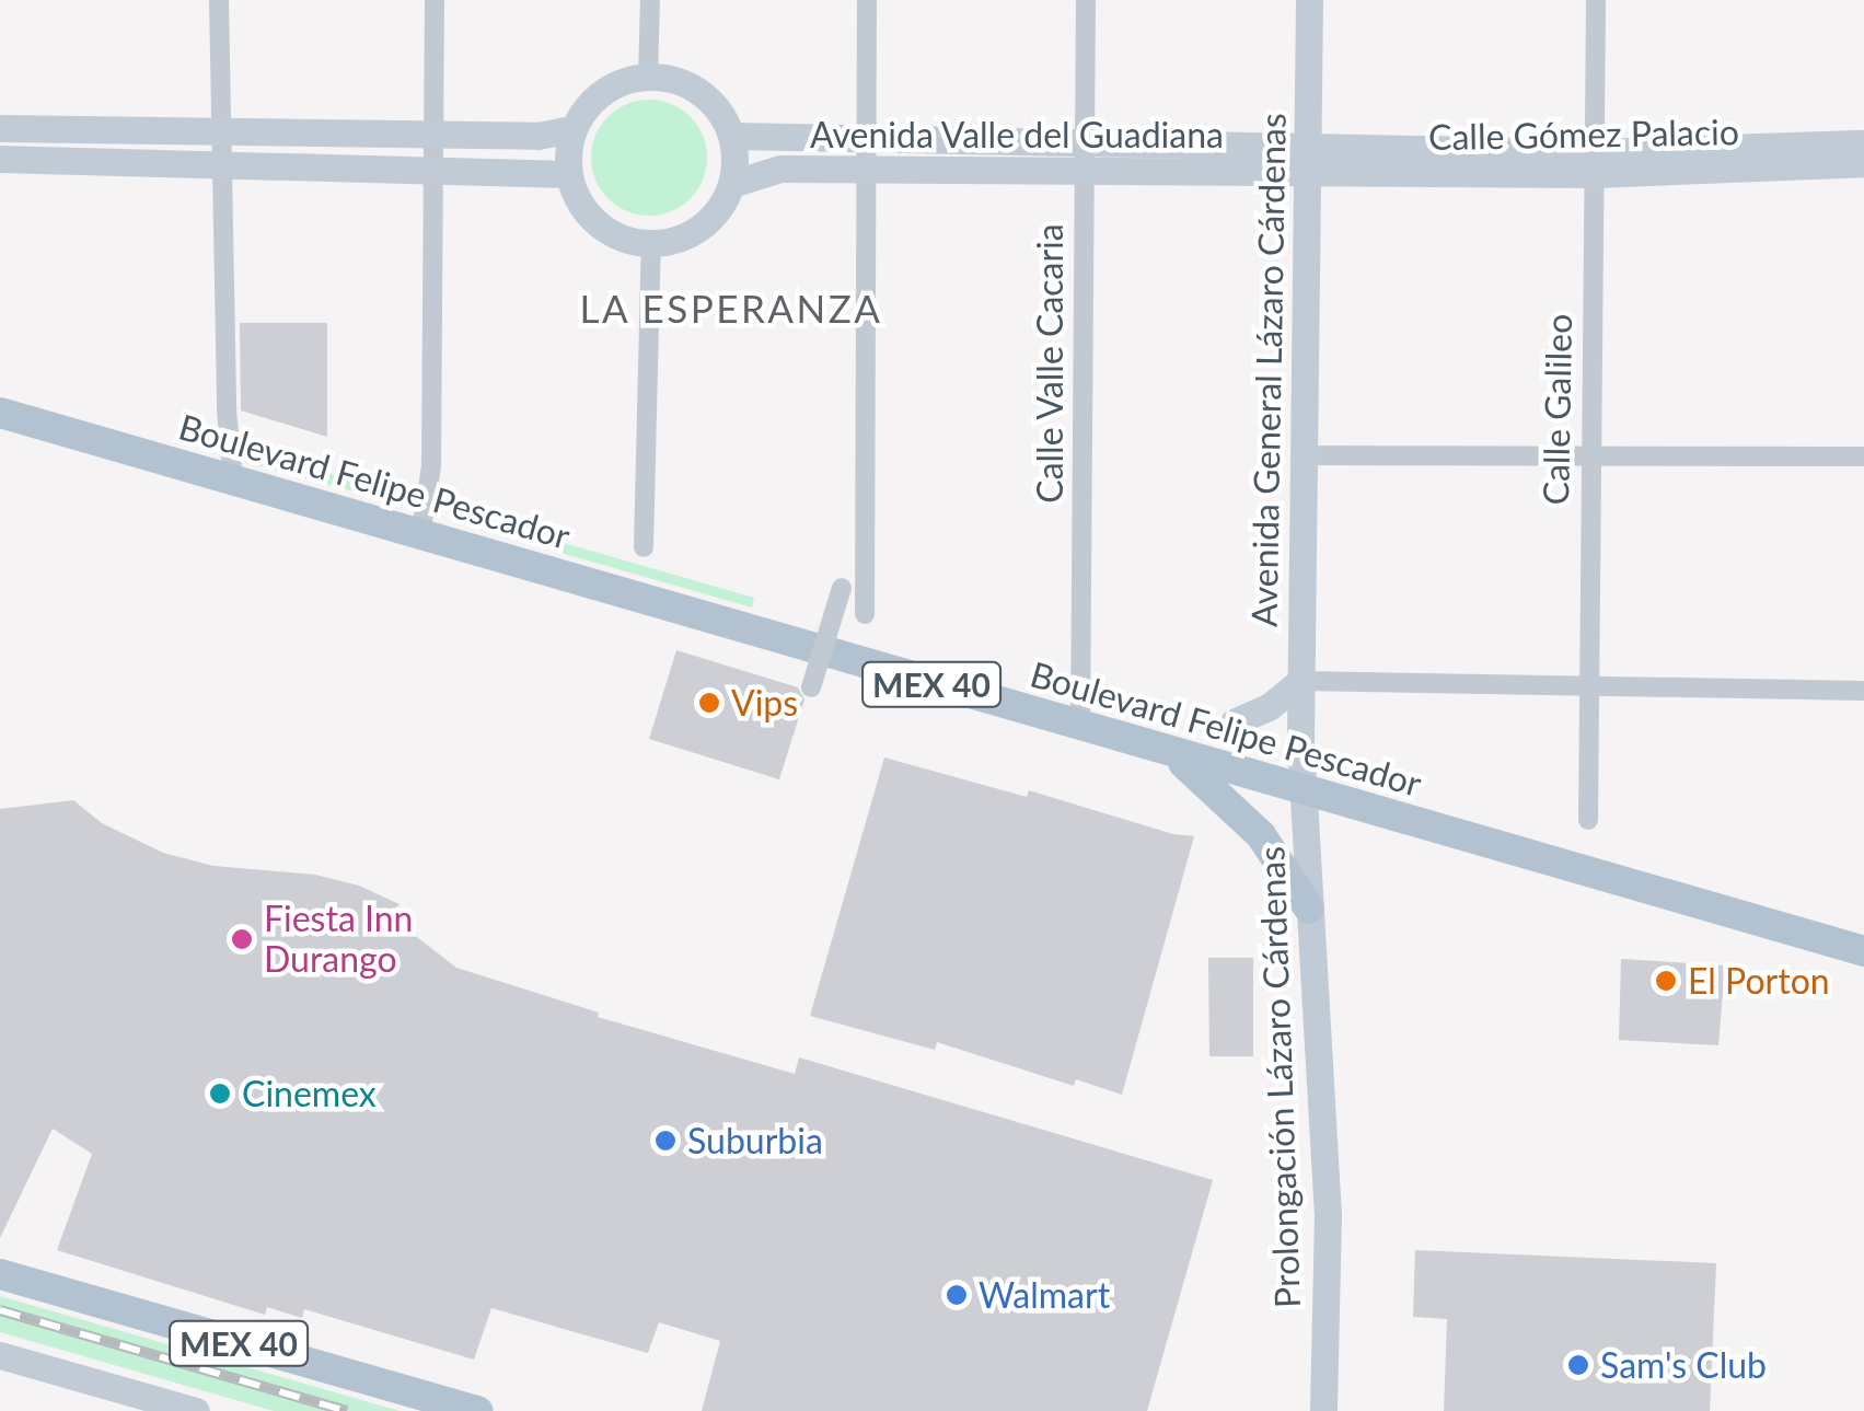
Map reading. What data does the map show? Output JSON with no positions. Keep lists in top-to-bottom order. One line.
{"streets":{"main road":["Boulevard Felipe Pescador","MEX 40"],"street":["Avenida Valle del Guadiana","Calle Gómez Palacio","Calle Valle Cacaria","Avenida General Lázaro Cárdenas","Calle Galileo","Prolongación Lázaro Cárdenas"]},"crossings":[["Avenida Valle del Guadiana","Calle Gómez Palacio"],["Avenida Valle del Guadiana","Calle Valle Cacaria"],["Avenida Valle del Guadiana","Avenida General Lázaro Cárdenas"],["Calle Gómez Palacio","Avenida General Lázaro Cárdenas"],["Calle Gómez Palacio","Calle Galileo"],["Calle Valle Cacaria","Boulevard Felipe Pescador"],["Avenida General Lázaro Cárdenas","Prolongación Lázaro Cárdenas"],["Boulevard Felipe Pescador","Prolongación Lázaro Cárdenas"]],"districts":["LA ESPERANZA"],"places":["Vips","Fiesta Inn Durango","El Porton","Cinemex","Suburbia","Walmart","Sam's Club"]}
